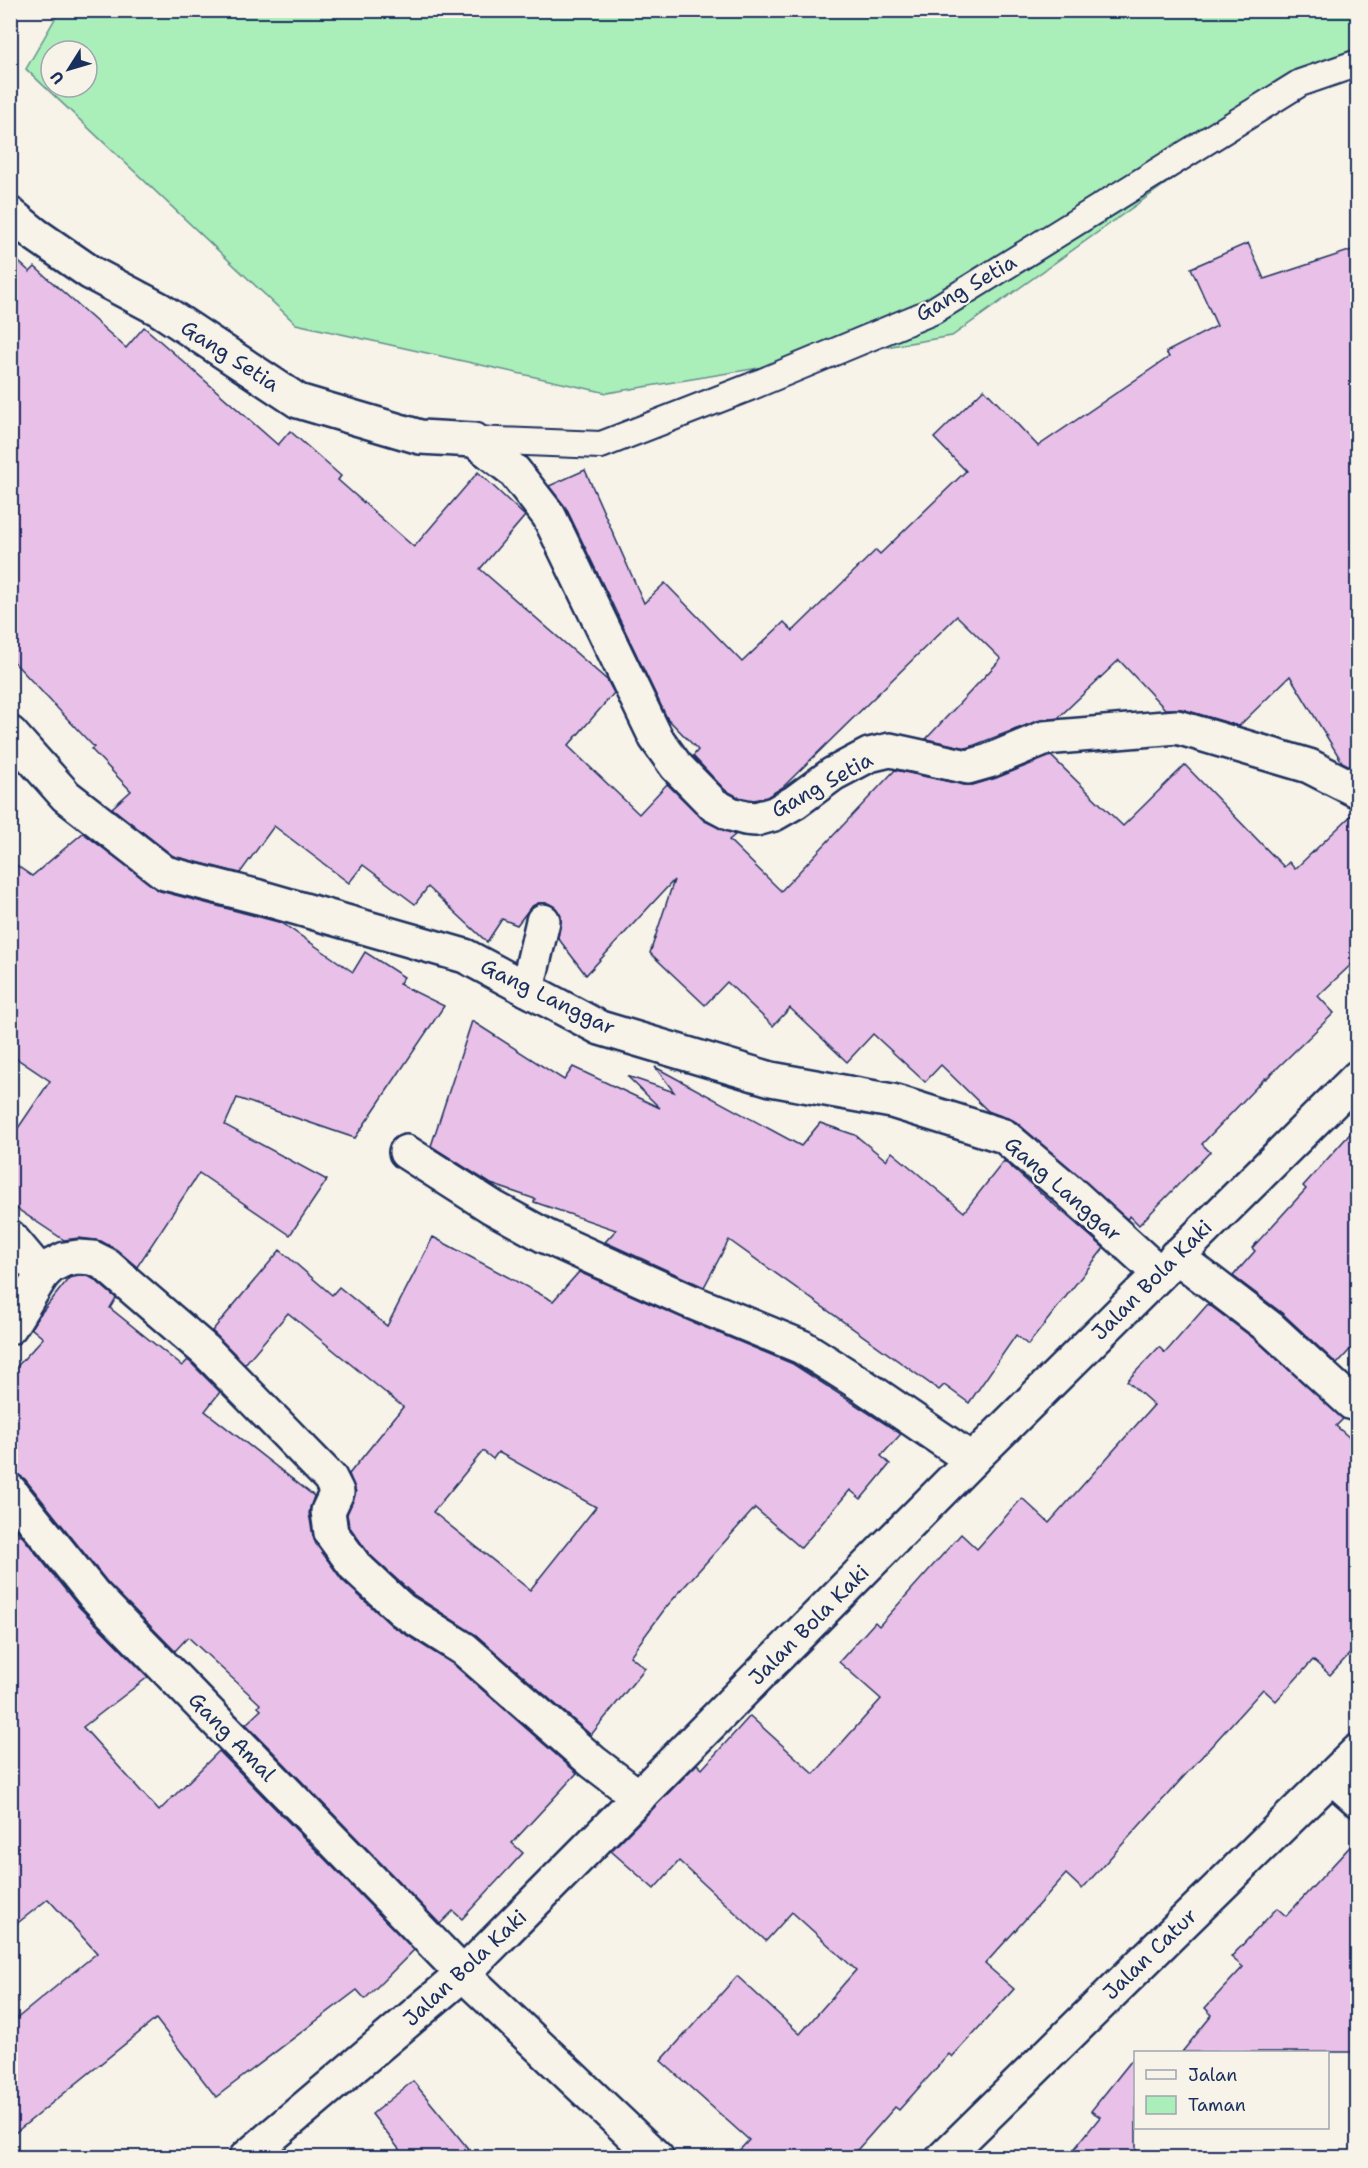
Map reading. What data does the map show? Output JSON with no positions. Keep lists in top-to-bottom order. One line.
{"streets":{"street":["Gang Setia","Gang Langgar","Jalan Bola Kaki","Gang Amal","Jalan Catur"]},"crossings":[["Gang Langgar","Jalan Bola Kaki"],["Jalan Bola Kaki","Gang Amal"]],"legend":["Jalan","Taman"],"north":"bottom left"}
